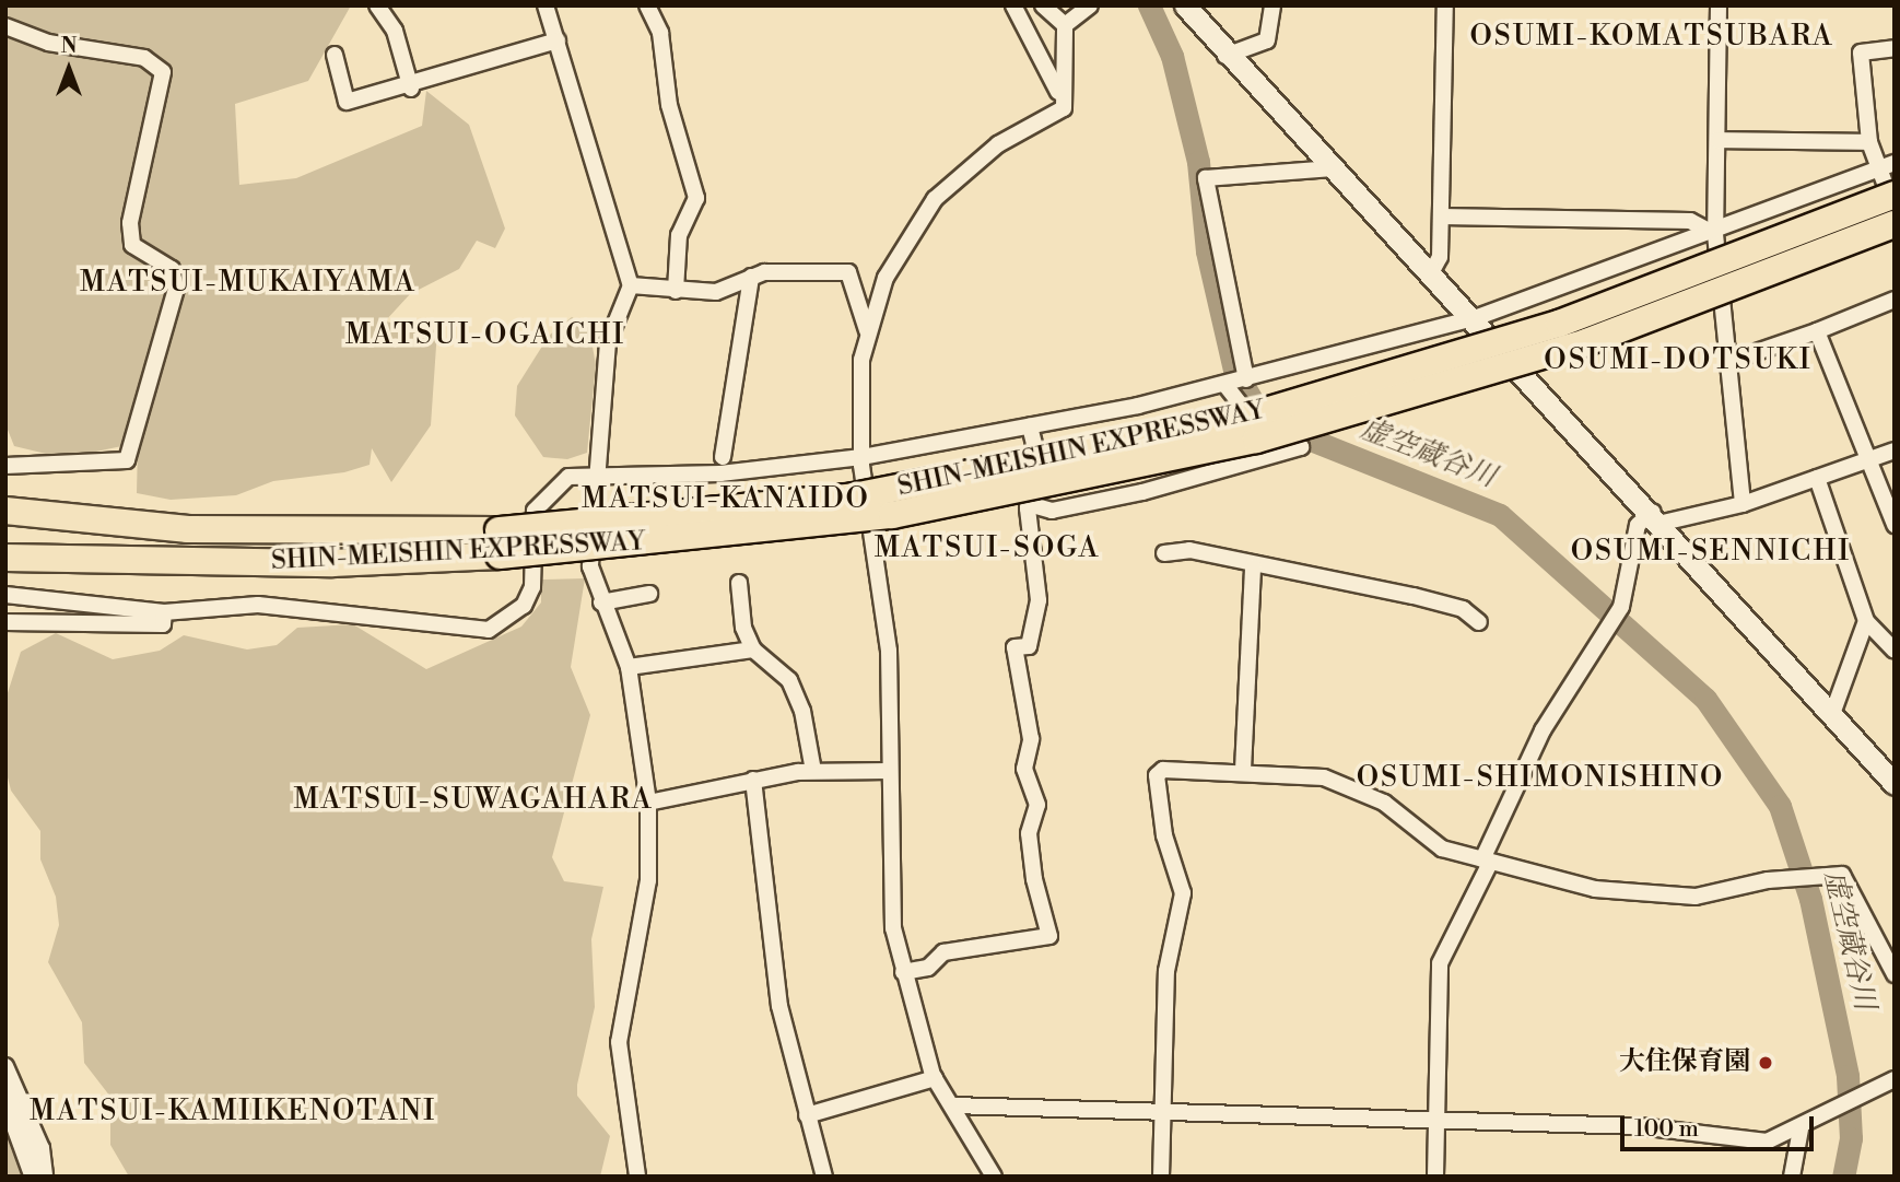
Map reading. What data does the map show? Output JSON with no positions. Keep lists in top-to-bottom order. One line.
{"streets":{"highway":["SHIN-MEISHIN EXPRESSWAY"]},"districts":["OSUMI-KOMATSUBARA","MATSUI-MUKAIYAMA","MATSUI-OGAICHI","OSUMI-DOTSUKI","MATSUI-KANAIDO","MATSUI-SOGA","OSUMI-SENNICHI","OSUMI-SHIMONISHINO","MATSUI-SUWAGAHARA","MATSUI-KAMIIKENOTANI"],"water":["虚空蔵谷川"],"places":["大住保育園"],"scale_bar":"100 m","north":"top"}
